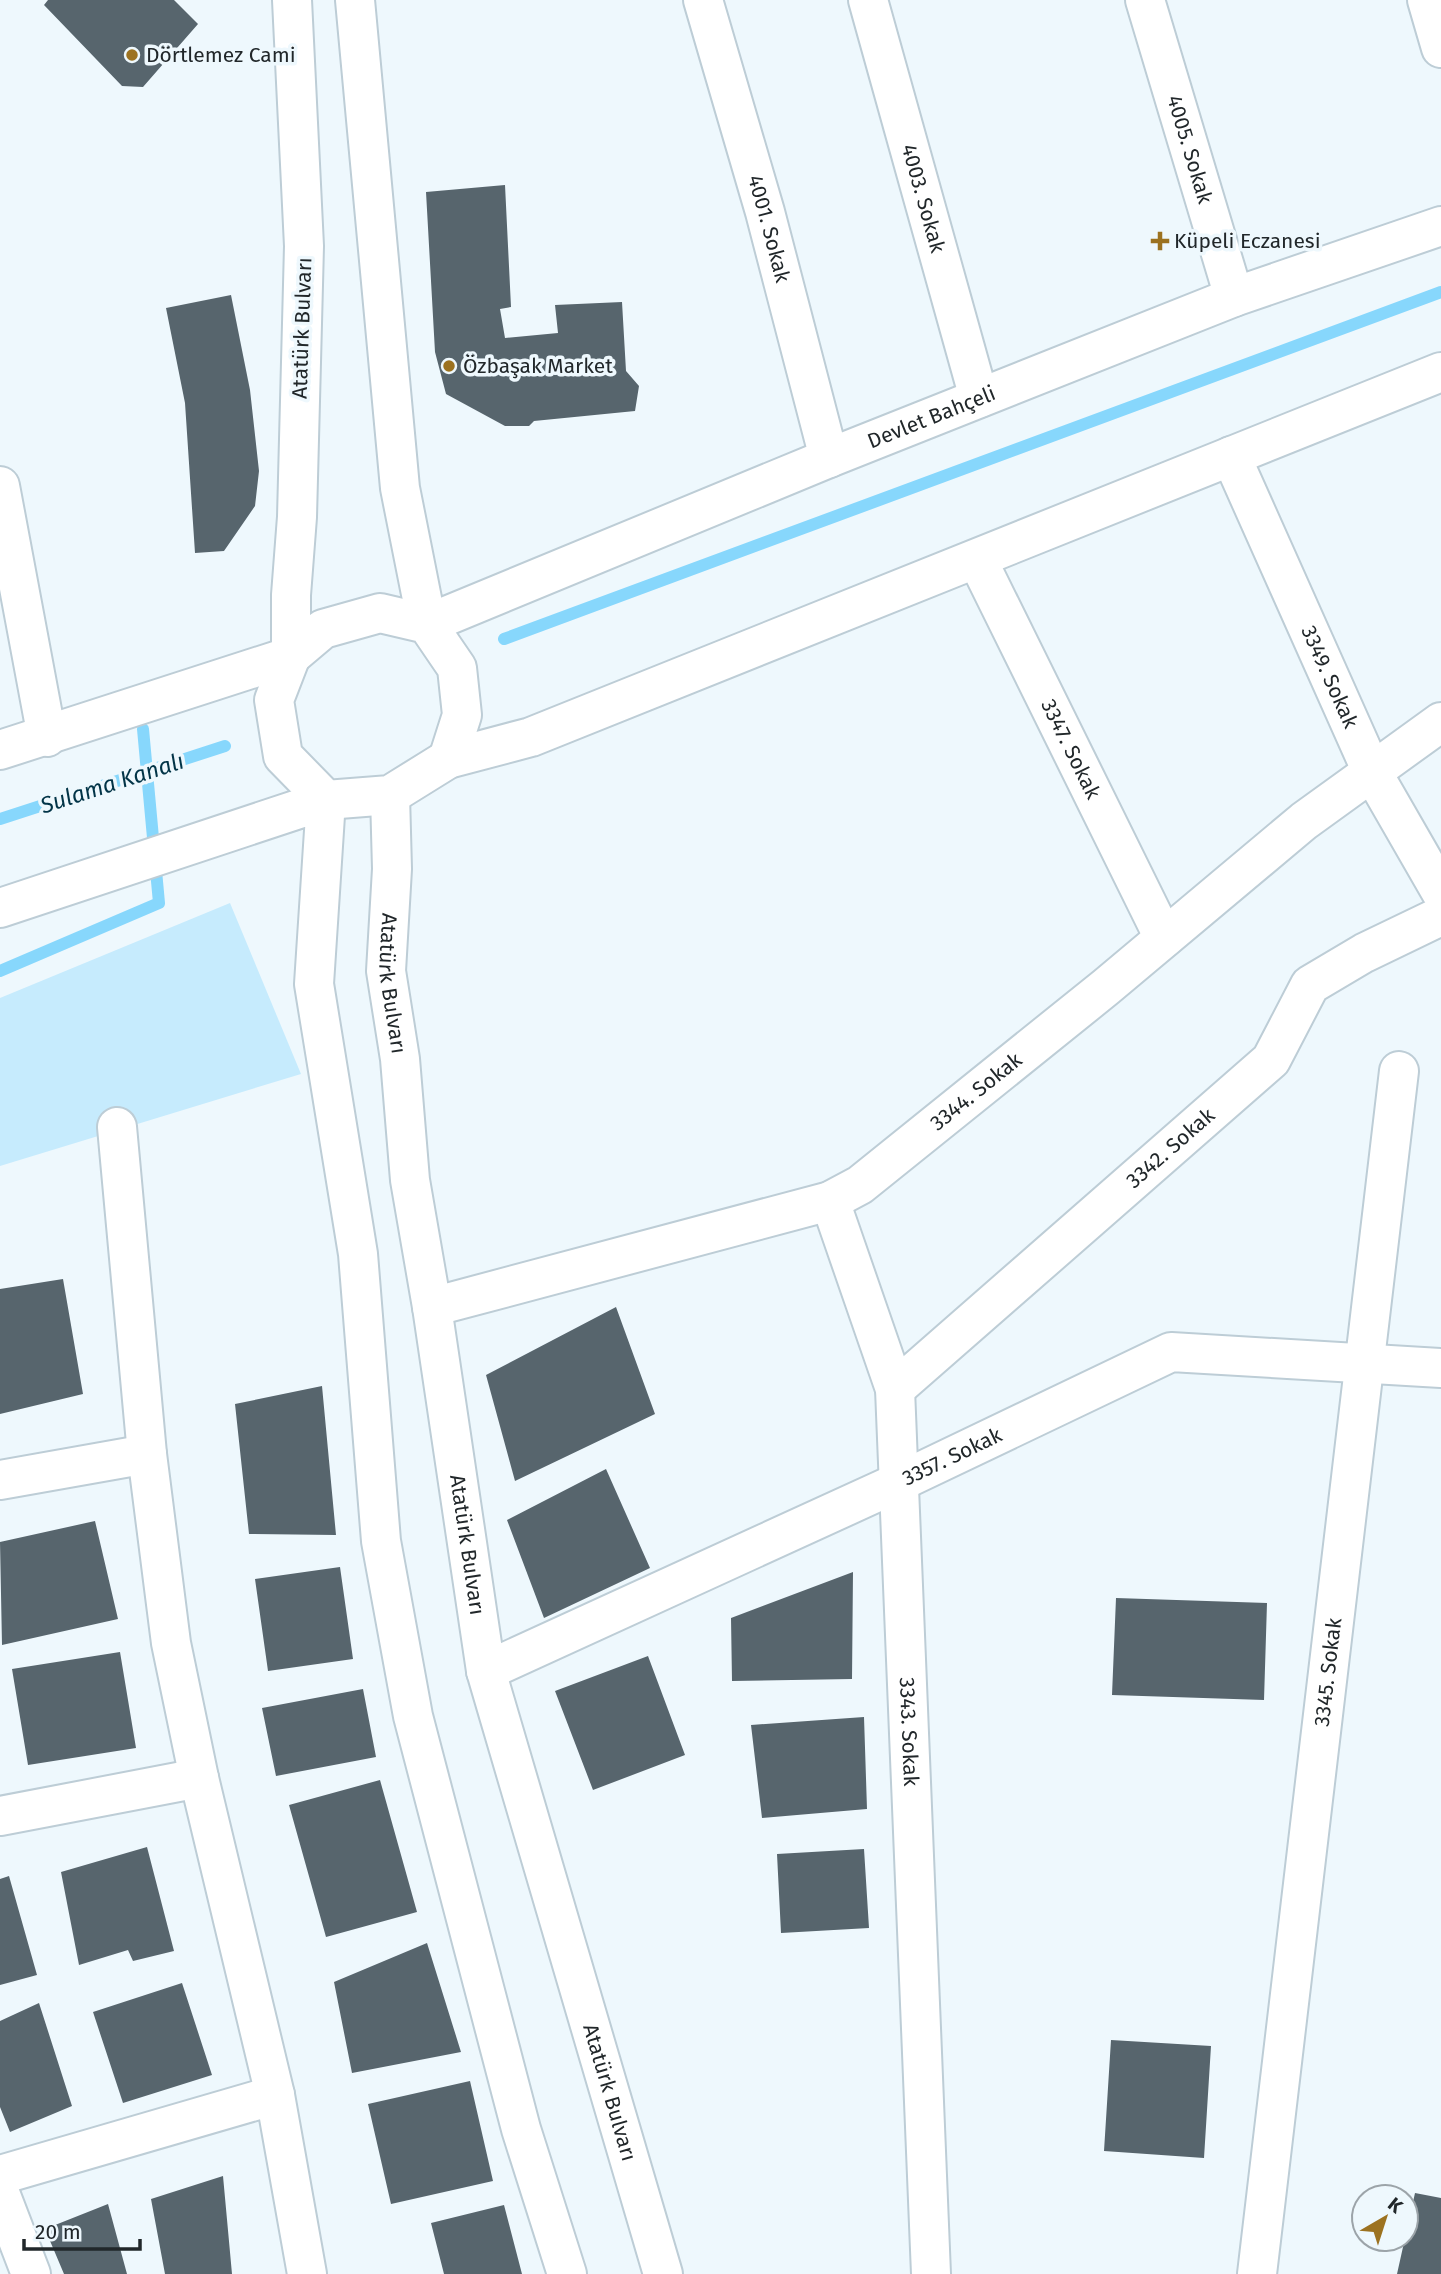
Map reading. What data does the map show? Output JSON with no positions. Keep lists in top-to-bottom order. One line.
{"streets":{"street":["4005. Sokak","4003. Sokak","4001. Sokak","Atatürk Bulvarı","Devlet Bahçeli","3349. Sokak","3347. Sokak","3344. Sokak","3342. Sokak","3357. Sokak","3345. Sokak","3343. Sokak"]},"crossings":[["4005. Sokak","Devlet Bahçeli"],["4003. Sokak","Devlet Bahçeli"],["4001. Sokak","Devlet Bahçeli"],["Atatürk Bulvarı","Devlet Bahçeli"],["Atatürk Bulvarı","3344. Sokak"],["Atatürk Bulvarı","3357. Sokak"],["3349. Sokak","3344. Sokak"],["3347. Sokak","3344. Sokak"],["3344. Sokak","3343. Sokak"],["3342. Sokak","3343. Sokak"],["3357. Sokak","3345. Sokak"],["3357. Sokak","3343. Sokak"]],"water":["Sulama Kanalı"],"places":{"other":["Dörtlemez Cami","Özbaşak Market"],"health":["Küpeli Eczanesi"]},"scale_bar":"20 m","north":"top right"}
